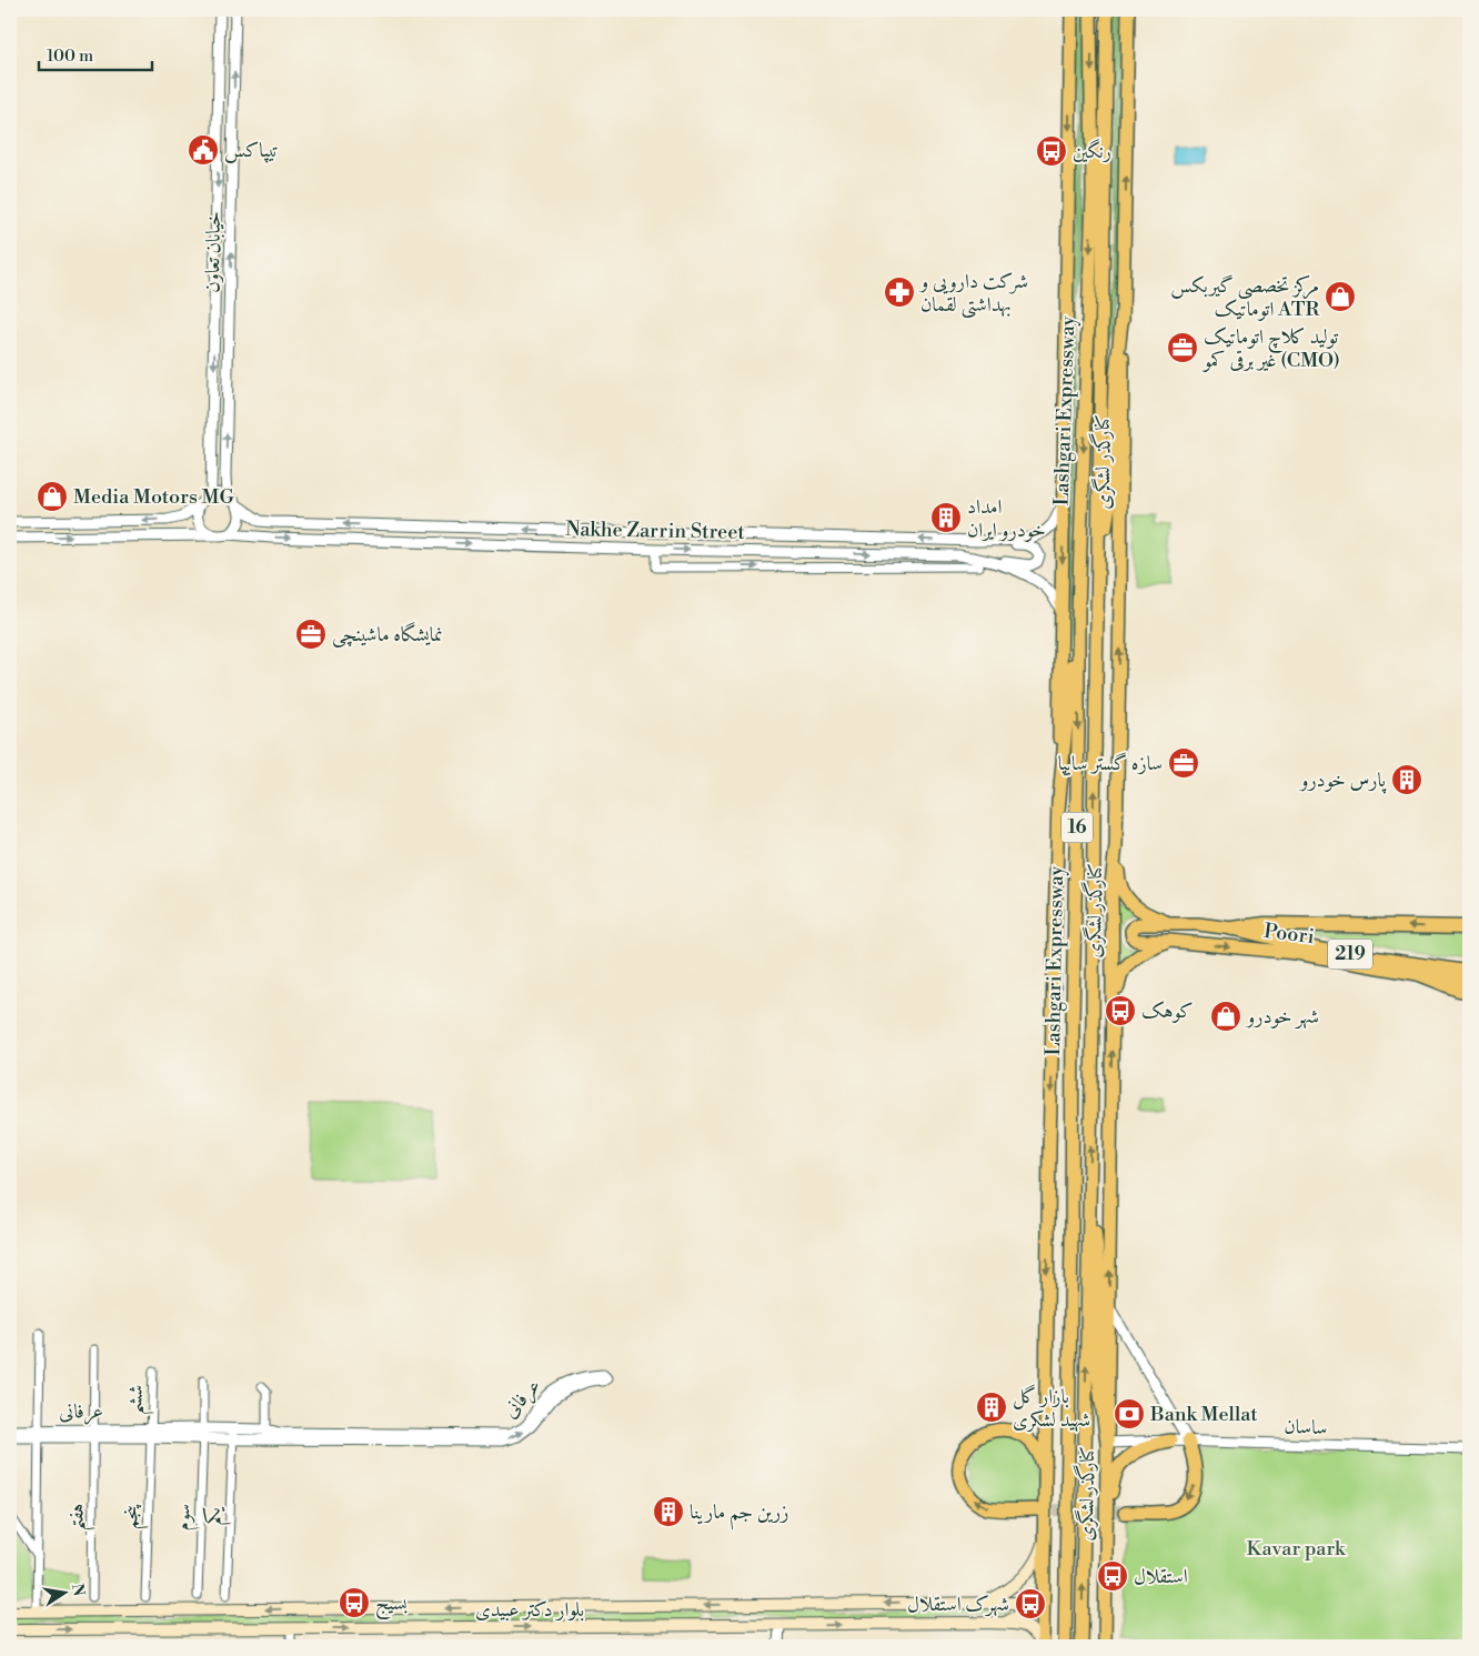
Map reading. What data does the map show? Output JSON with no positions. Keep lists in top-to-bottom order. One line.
{"streets":{"main road":["Lashgari Expressway","کنارگذر لشگری","16","Poori","219","بلوار دکتر عبیدی"],"street":["خیابان تعاون","Nakhe Zarrin Street","عرفانی","ششم","ساسان","یکم","هفتم","پنجم","سوم"]},"crossings":[["خیابان تعاون","Nakhe Zarrin Street"],["کنارگذر لشگری","Nakhe Zarrin Street"],["کنارگذر لشگری","ساسان"],["کنارگذر لشگری","بلوار دکتر عبیدی"],["عرفانی","ششم"],["عرفانی","یکم"],["عرفانی","هفتم"],["عرفانی","پنجم"],["عرفانی","سوم"],["ششم","پنجم"]],"parks":["Kavar park"],"places":{"public building":["تیپاکس"],"bus stop":["رنگین","کوهک","استقلال","بسیج","شهرک استقلال"],"pharmacy":["شرکت دارویی و بهداشتی لقمان"],"shop":["مرکز تخصصی گیربکس اتوماتیک ATR","Media Motors MG","شهر خودرو"],"office":["تولید کلاچ اتوماتیک غیر برقی کمو (CMO)","نمایشگاه ماشینچی","سازه گستر سایپا"],"building":["امداد خودرو ایران","پارس خودرو","بازار گل شهید لشکری","زرین جم مارینا"],"bank":["Bank Mellat"]},"scale_bar":"100 m","north":"right"}
